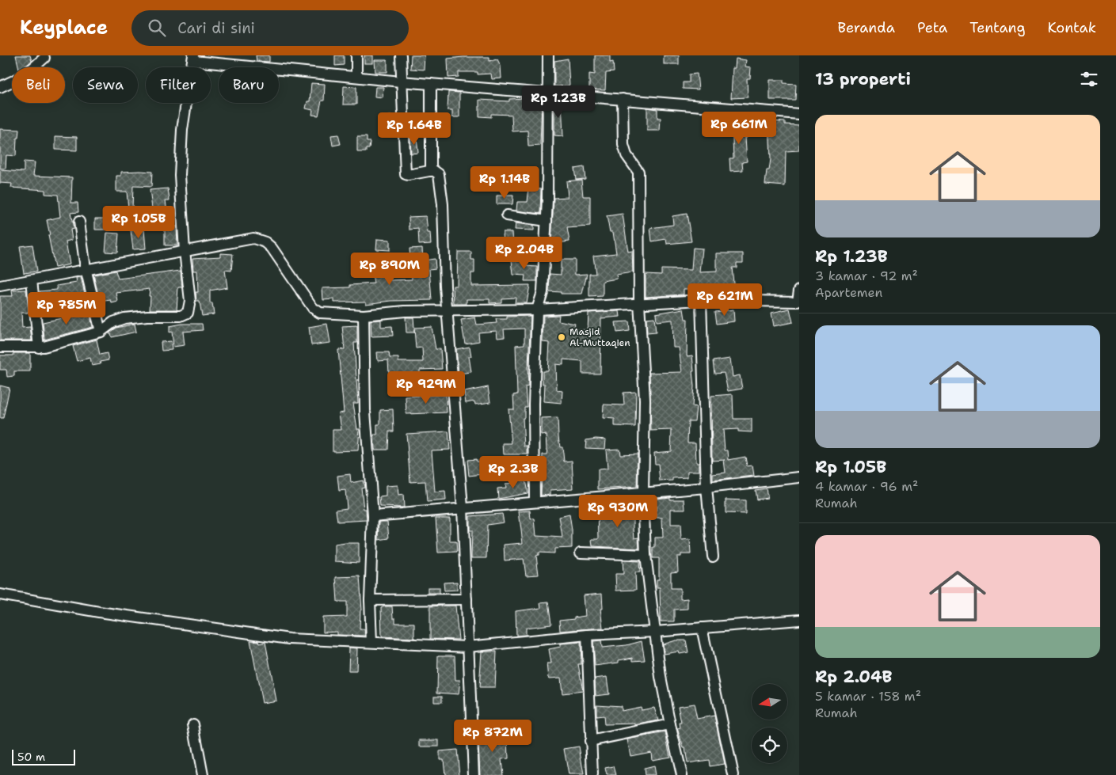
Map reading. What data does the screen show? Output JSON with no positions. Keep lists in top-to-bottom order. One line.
{"places":["Masjid Al-Muttaqien"],"scale_bar":"50 m","north":"left","page":{"header":"Keyplace","search":"Cari di sini","nav":["Beranda","Peta","Tentang","Kontak"],"heading":"13 properti","chip":["Beli","Sewa","Filter","Baru"],"price":["Rp 1.23B","Rp 661M","Rp 1.64B","Rp 1.14B","Rp 1.05B","Rp 2.04B","Rp 890M","Rp 621M","Rp 785M","Rp 929M","Rp 2.3B","Rp 930M","Rp 872M"],"list":[{"name":"Rp 1.23B","note":"3 kamar · 92 m² · Apartemen"},{"name":"Rp 1.05B","note":"4 kamar · 96 m² · Rumah"},{"name":"Rp 2.04B","note":"5 kamar · 158 m² · Rumah"}],"scale":"50 m"}}
